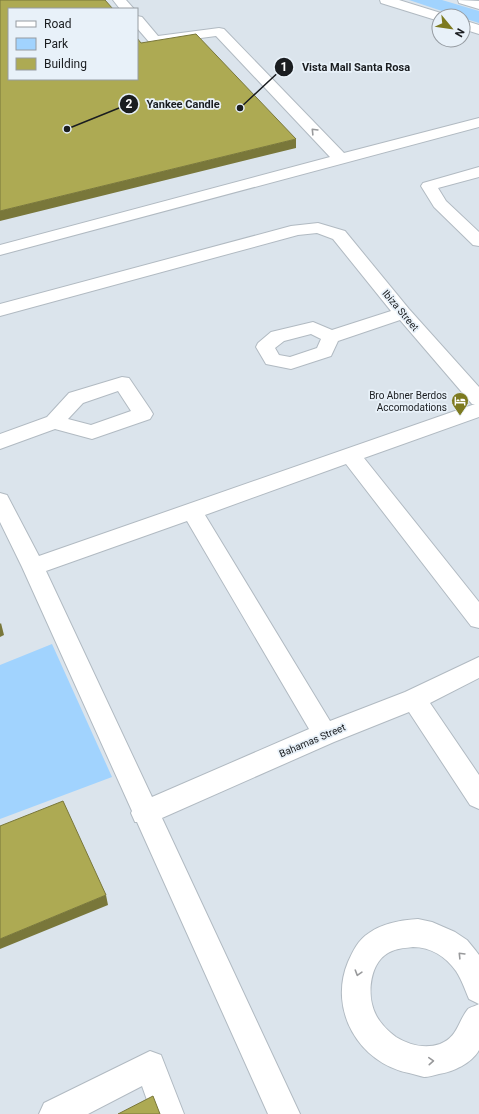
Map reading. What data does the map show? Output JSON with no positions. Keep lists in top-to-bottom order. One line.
{"streets":{"street":["Ibiza Street","Bahamas Street"]},"places":{"other":["Vista Mall Santa Rosa","Yankee Candle"],"hotel":["Bro Abner Berdos Accomodations"]},"legend":["Road","Park","Building"],"north":"bottom right"}
